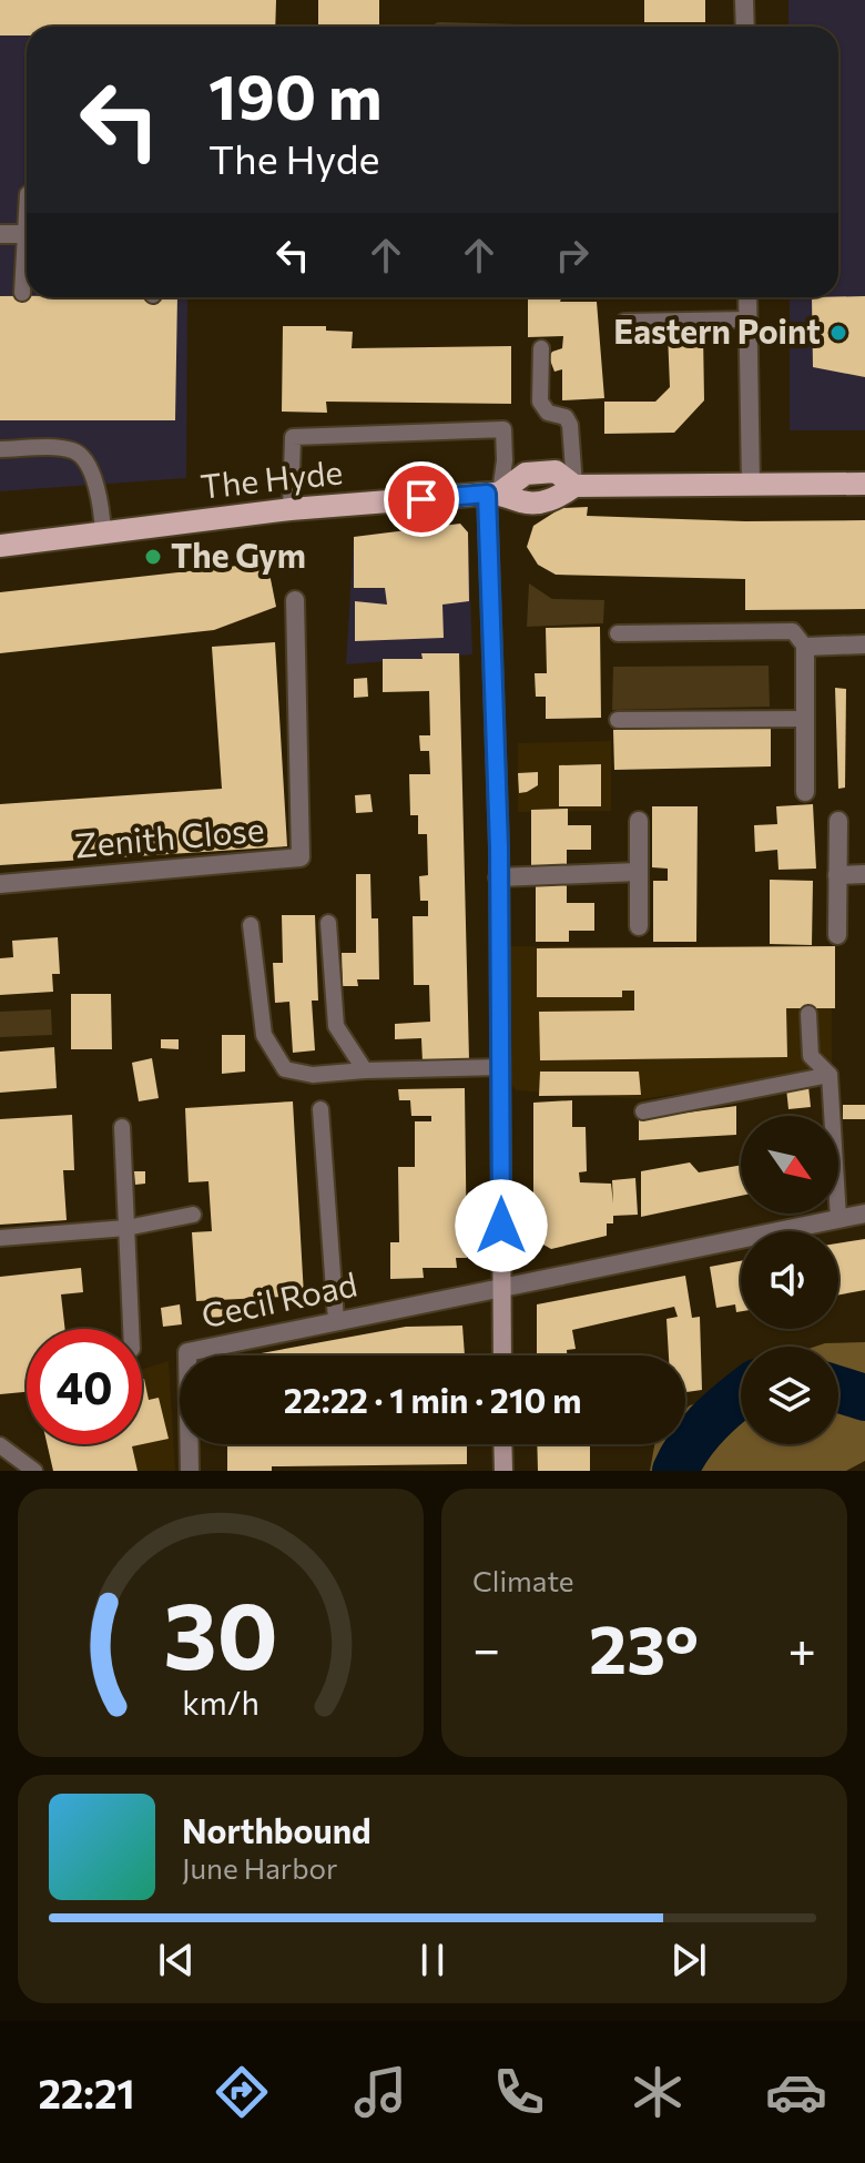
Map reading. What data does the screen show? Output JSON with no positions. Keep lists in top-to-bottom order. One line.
{"streets":{"main road":["The Hyde"],"street":["Zenith Close","Cecil Road"]},"places":["Eastern Point","The Gym"],"north":"bottom right","page":{"turn":["190 m","The Hyde"],"limit":"40","trip":"22:22 · 1 min · 210 m","tile":"Climate","heat":["−","23°","+"],"song":["Northbound","June Harbor"],"tabs":"22:21","gauge":["30","km/h"]}}
